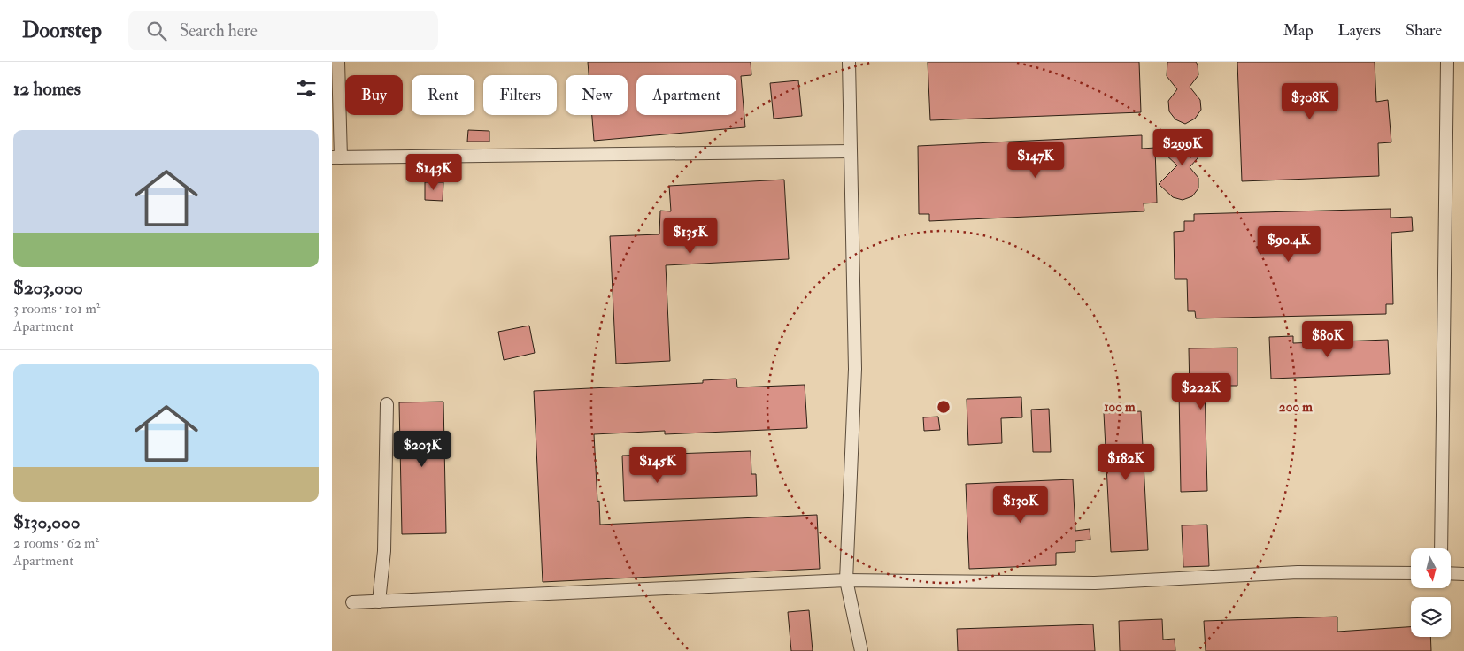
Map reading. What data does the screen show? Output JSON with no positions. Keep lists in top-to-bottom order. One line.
{"north":"bottom","page":{"header":"Doorstep","search":"Search here","nav":["Map","Layers","Share"],"heading":"12 homes","chip":["Buy","Rent","Filters","New","Apartment"],"price":["$308K","$299K","$147K","$143K","$135K","$90.4K","$80K","$222K","$203K","$182K","$145K","$130K"],"list":[{"name":"$203,000","note":"3 rooms · 101 m² · Apartment"},{"name":"$130,000","note":"2 rooms · 62 m² · Apartment"}]},"rings":["100 m","200 m"]}
